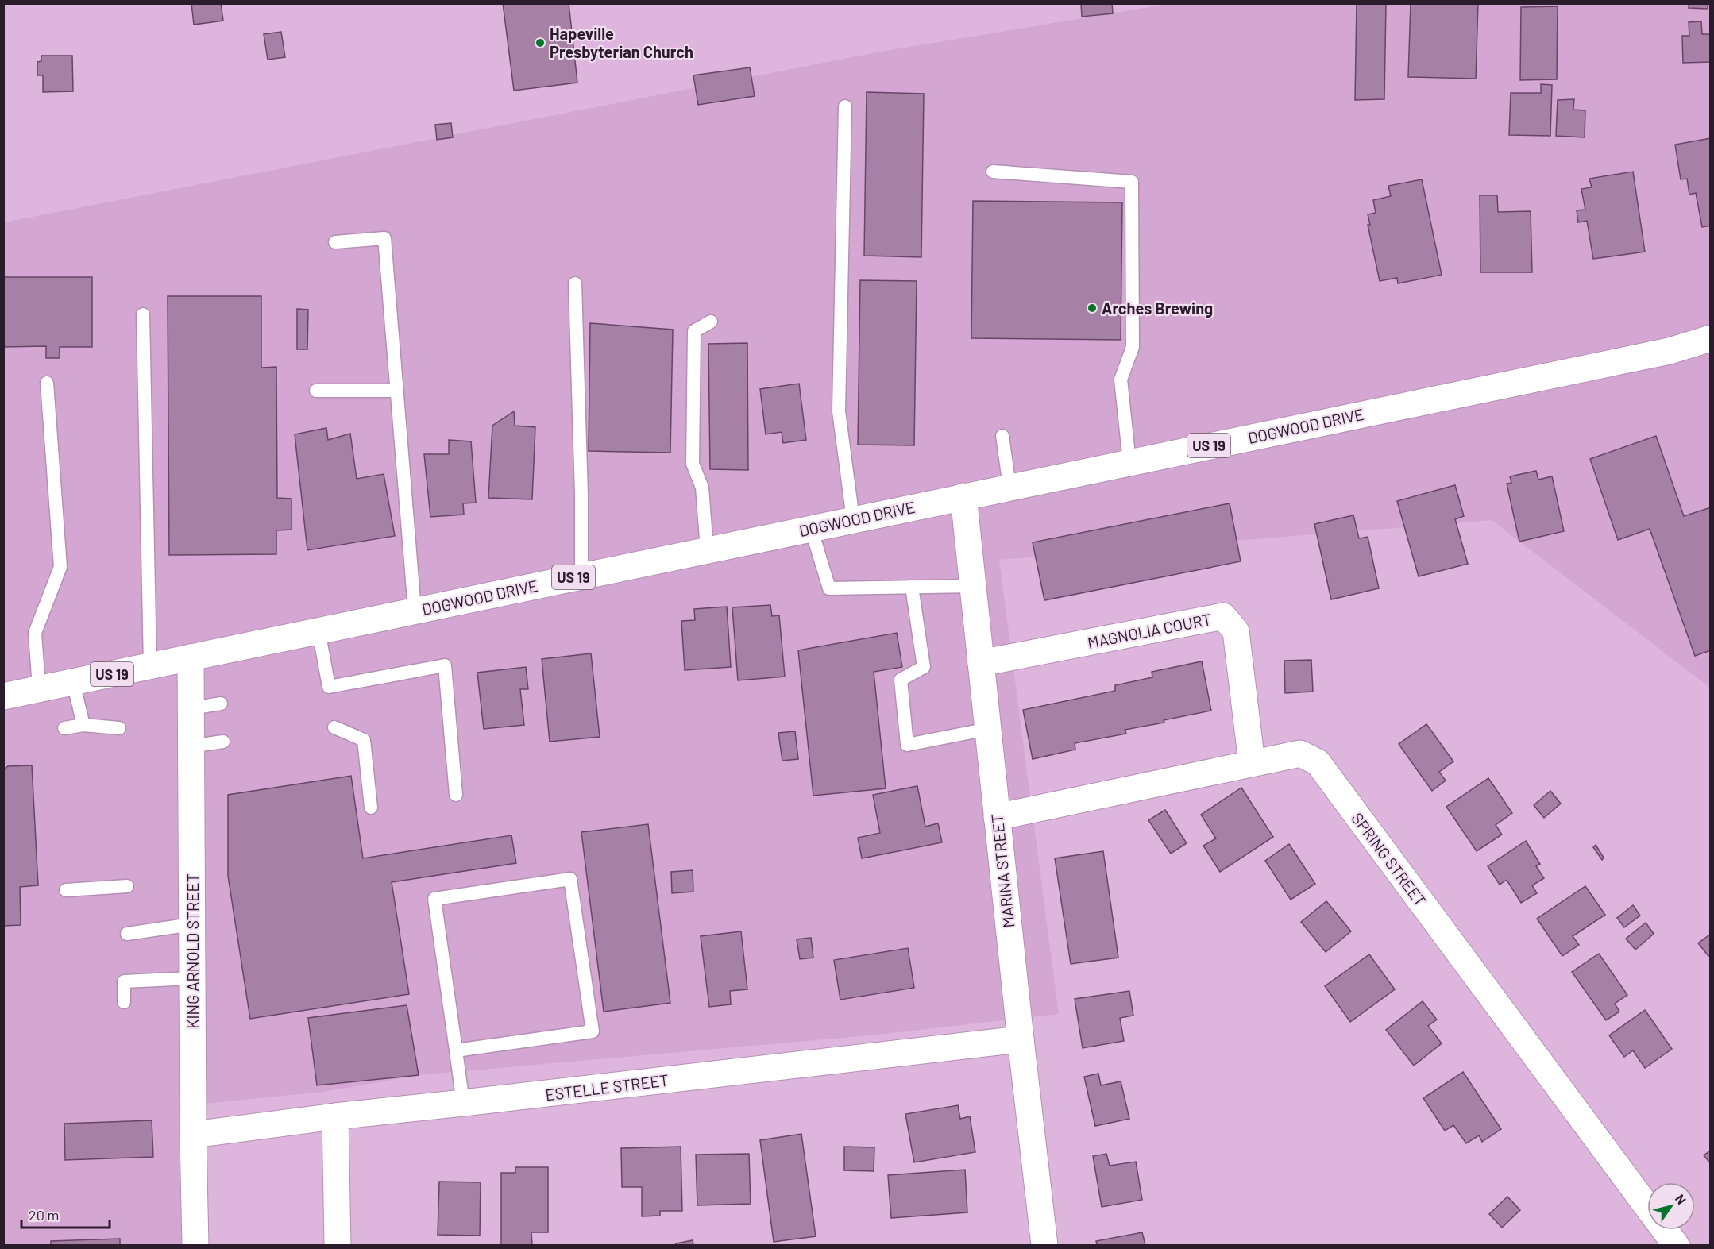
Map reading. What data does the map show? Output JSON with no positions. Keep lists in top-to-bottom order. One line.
{"streets":{"street":["DOGWOOD DRIVE","US 19","MAGNOLIA COURT","SPRING STREET","MARINA STREET","KING ARNOLD STREET","ESTELLE STREET"]},"crossings":[["DOGWOOD DRIVE","MARINA STREET"],["DOGWOOD DRIVE","KING ARNOLD STREET"],["MAGNOLIA COURT","SPRING STREET"],["MAGNOLIA COURT","MARINA STREET"],["SPRING STREET","MARINA STREET"],["MARINA STREET","ESTELLE STREET"],["KING ARNOLD STREET","ESTELLE STREET"]],"places":["Hapeville Presbyterian Church","Arches Brewing"],"scale_bar":"20 m","north":"top right"}
